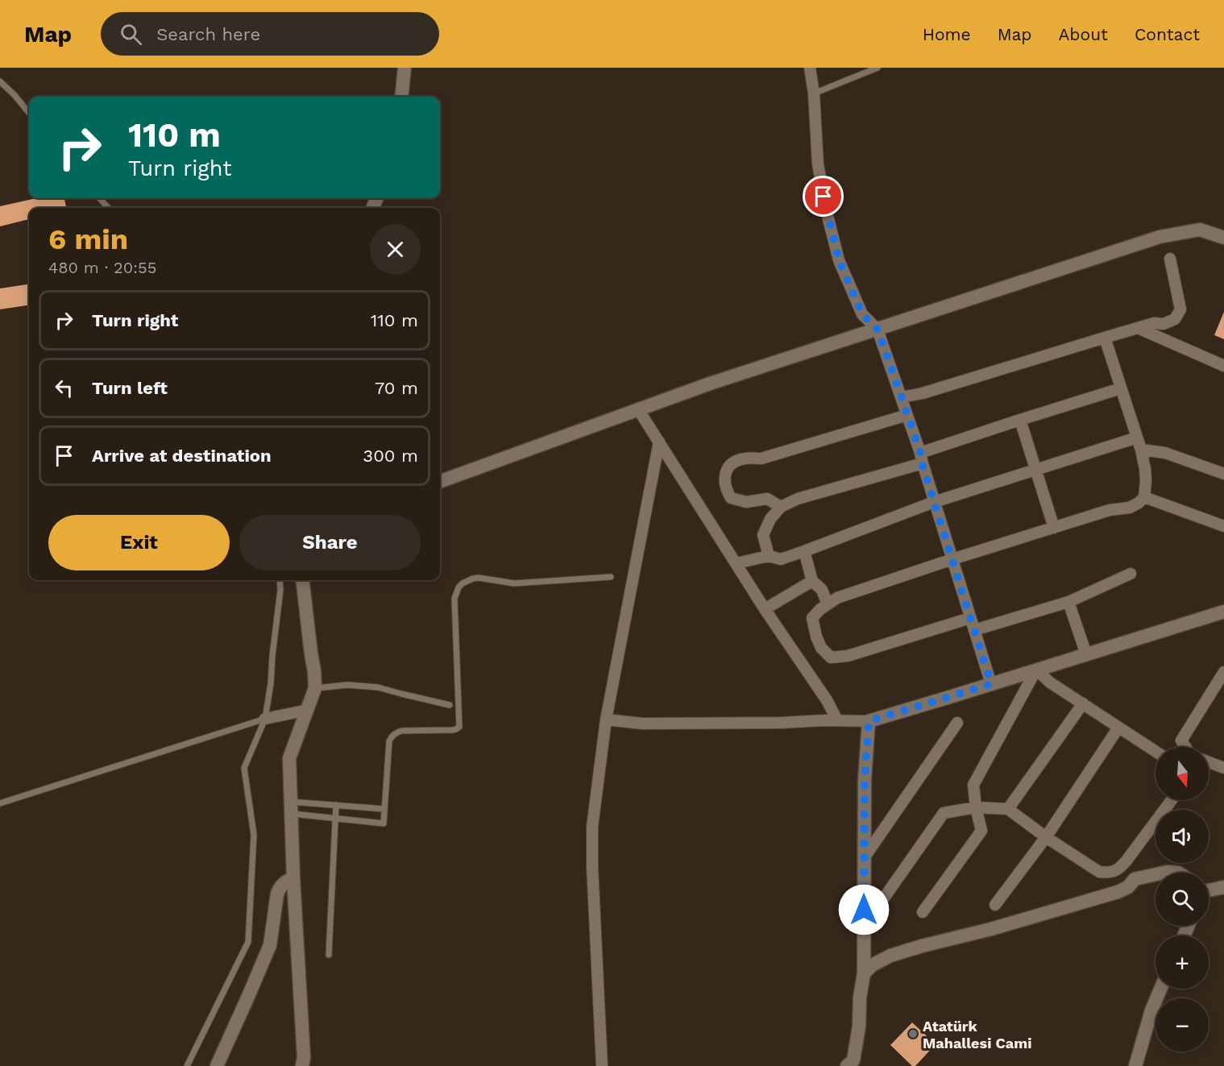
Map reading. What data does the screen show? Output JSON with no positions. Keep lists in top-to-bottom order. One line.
{"places":["Atatürk Mahallesi Cami"],"north":"bottom","page":{"header":"Map","search":"Search here","nav":["Home","Map","About","Contact"],"turn":["110 m","Turn right"],"heading":["6 min","480 m · 20:55"],"list":[{"name":"Turn right","value":"110 m"},{"name":"Turn left","value":"70 m"},{"name":"Arrive at destination","value":"300 m"}],"buttons":["Exit","Share"],"map_buttons":["+","−"]}}
